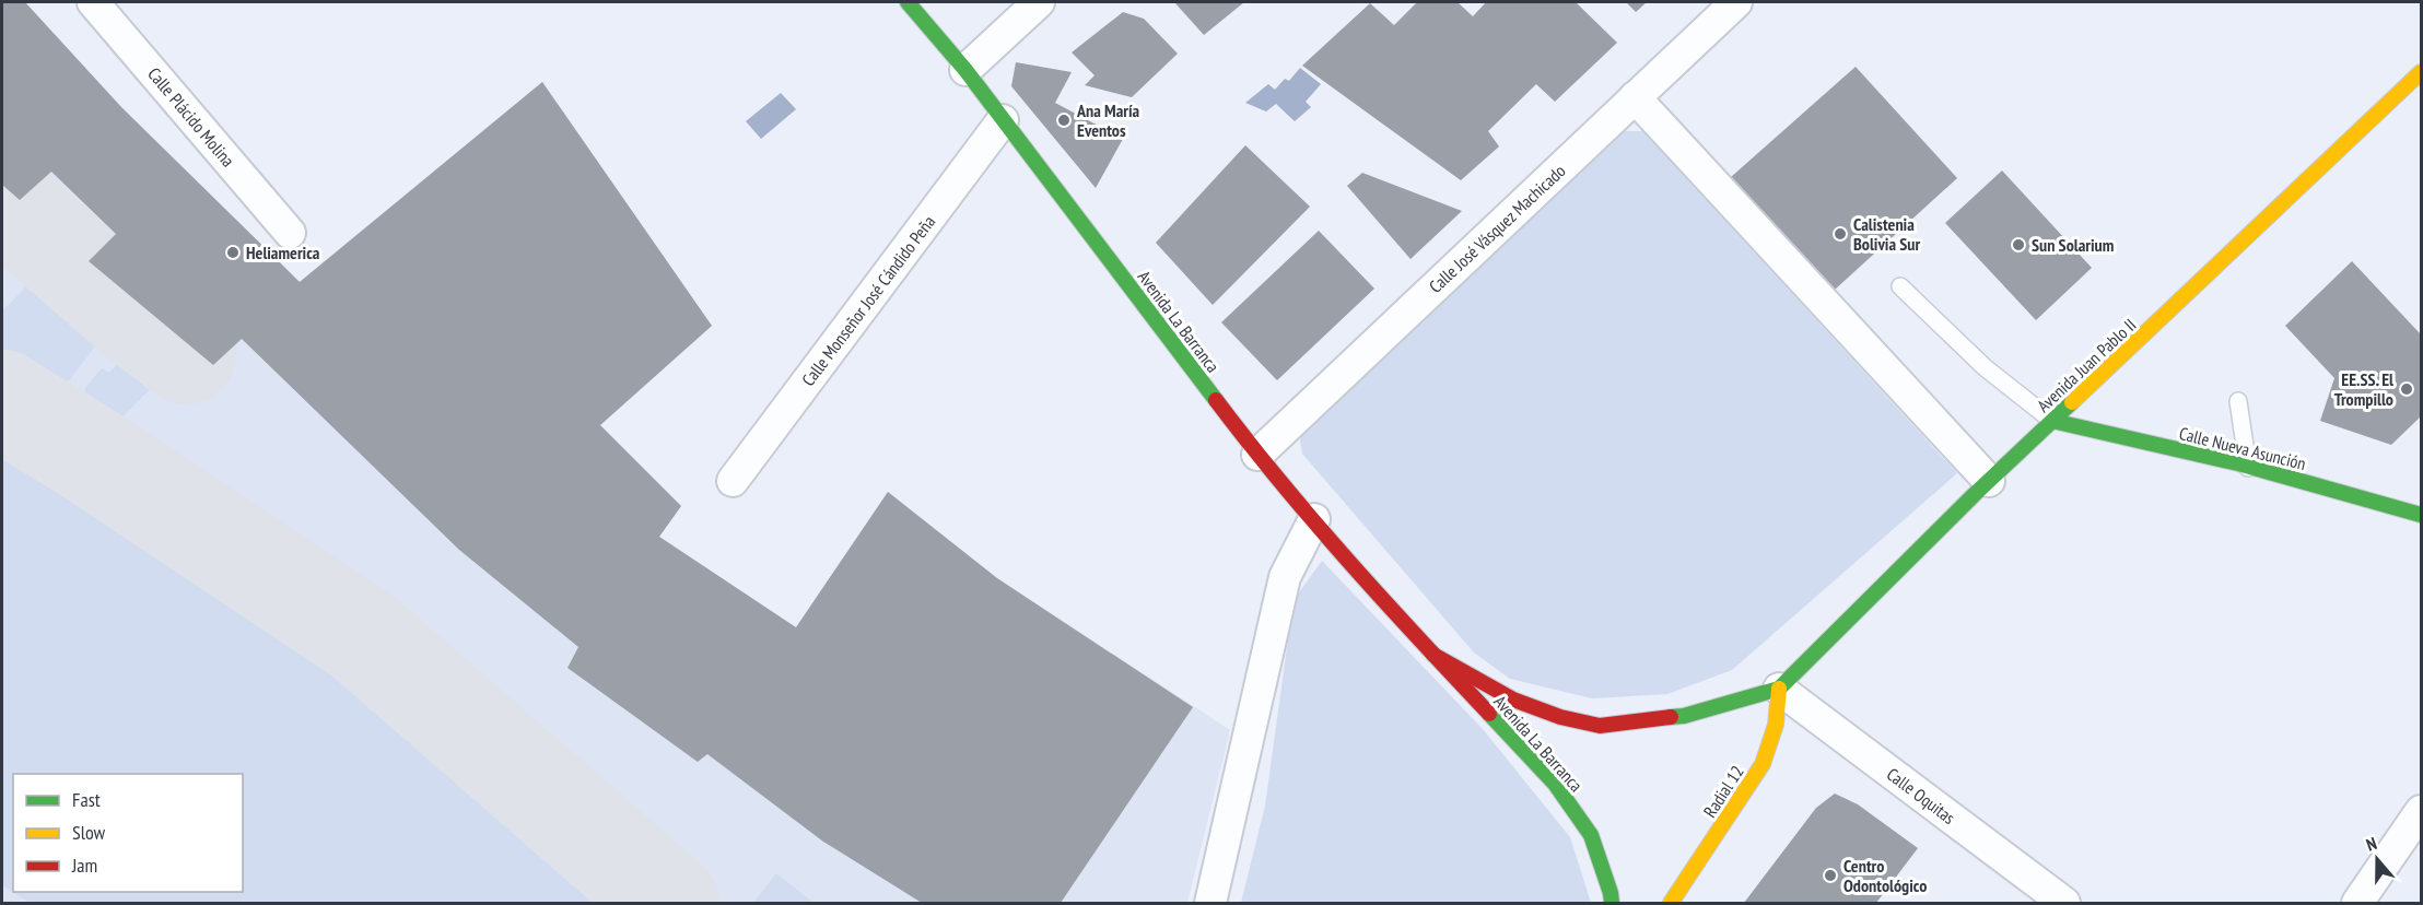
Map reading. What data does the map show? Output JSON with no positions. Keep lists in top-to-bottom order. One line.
{"streets":{"street":["Calle Plácido Molina","Calle José Vásquez Machicado","Calle Monseñor José Cándido Peña","Avenida La Barranca","Avenida Juan Pablo II","Calle Nueva Asunción","Radial 12","Calle Oquitas"]},"crossings":[["Calle José Vásquez Machicado","Avenida La Barranca"],["Calle Monseñor José Cándido Peña","Avenida La Barranca"],["Avenida La Barranca","Avenida Juan Pablo II"],["Avenida La Barranca","Radial 12"],["Avenida La Barranca","Calle Oquitas"],["Avenida Juan Pablo II","Calle Nueva Asunción"],["Avenida Juan Pablo II","Radial 12"],["Avenida Juan Pablo II","Calle Oquitas"],["Radial 12","Calle Oquitas"]],"places":["Ana María Eventos","Calistenia Bolivia Sur","Sun Solarium","Heliamerica","EE.SS. El Trompillo","Centro Odontológico"],"legend":["Fast","Slow","Jam"],"north":"top"}
